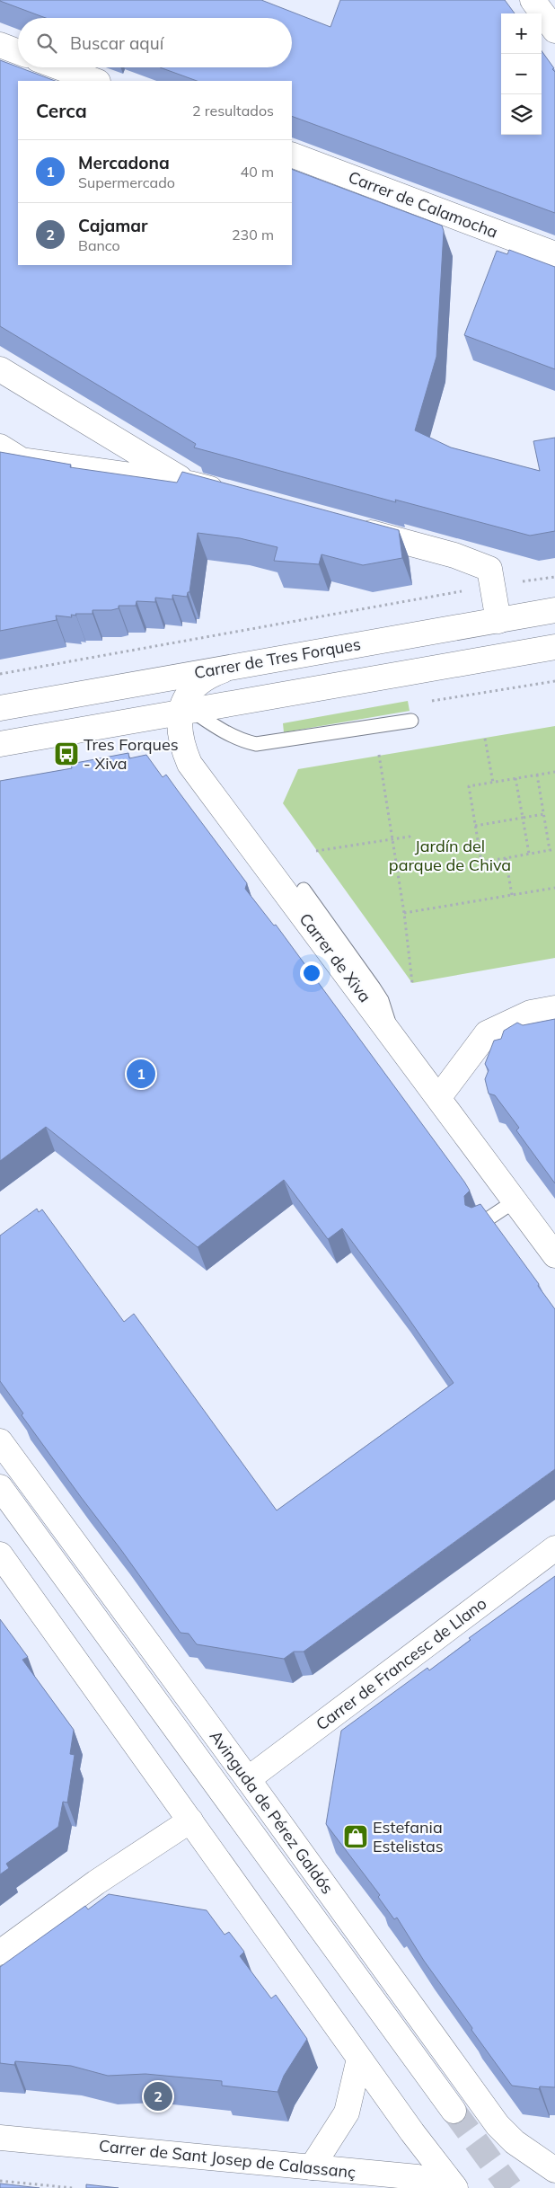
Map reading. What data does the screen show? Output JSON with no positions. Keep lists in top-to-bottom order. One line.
{"streets":{"main road":["Carrer de Calamocha","Carrer de Tres Forques","Carrer de Xiva","Carrer de Francesc de Llano","Avinguda de Pérez Galdós","Carrer de Sant Josep de Calassanç"]},"crossings":[["Carrer de Francesc de Llano","Avinguda de Pérez Galdós"]],"parks":["Jardín del parque de Chiva"],"places":{"bus stop":["Tres Forques - Xiva"],"shop":["Estefania Estelistas"]},"page":{"map_buttons":["+","−"],"search":"Buscar aquí","heading":["Cerca","2 resultados"],"list":[{"mark":"1","name":"Mercadona","note":"Supermercado","value":"40 m"},{"mark":"2","name":"Cajamar","note":"Banco","value":"230 m"}],"pins":["1","2"]}}
